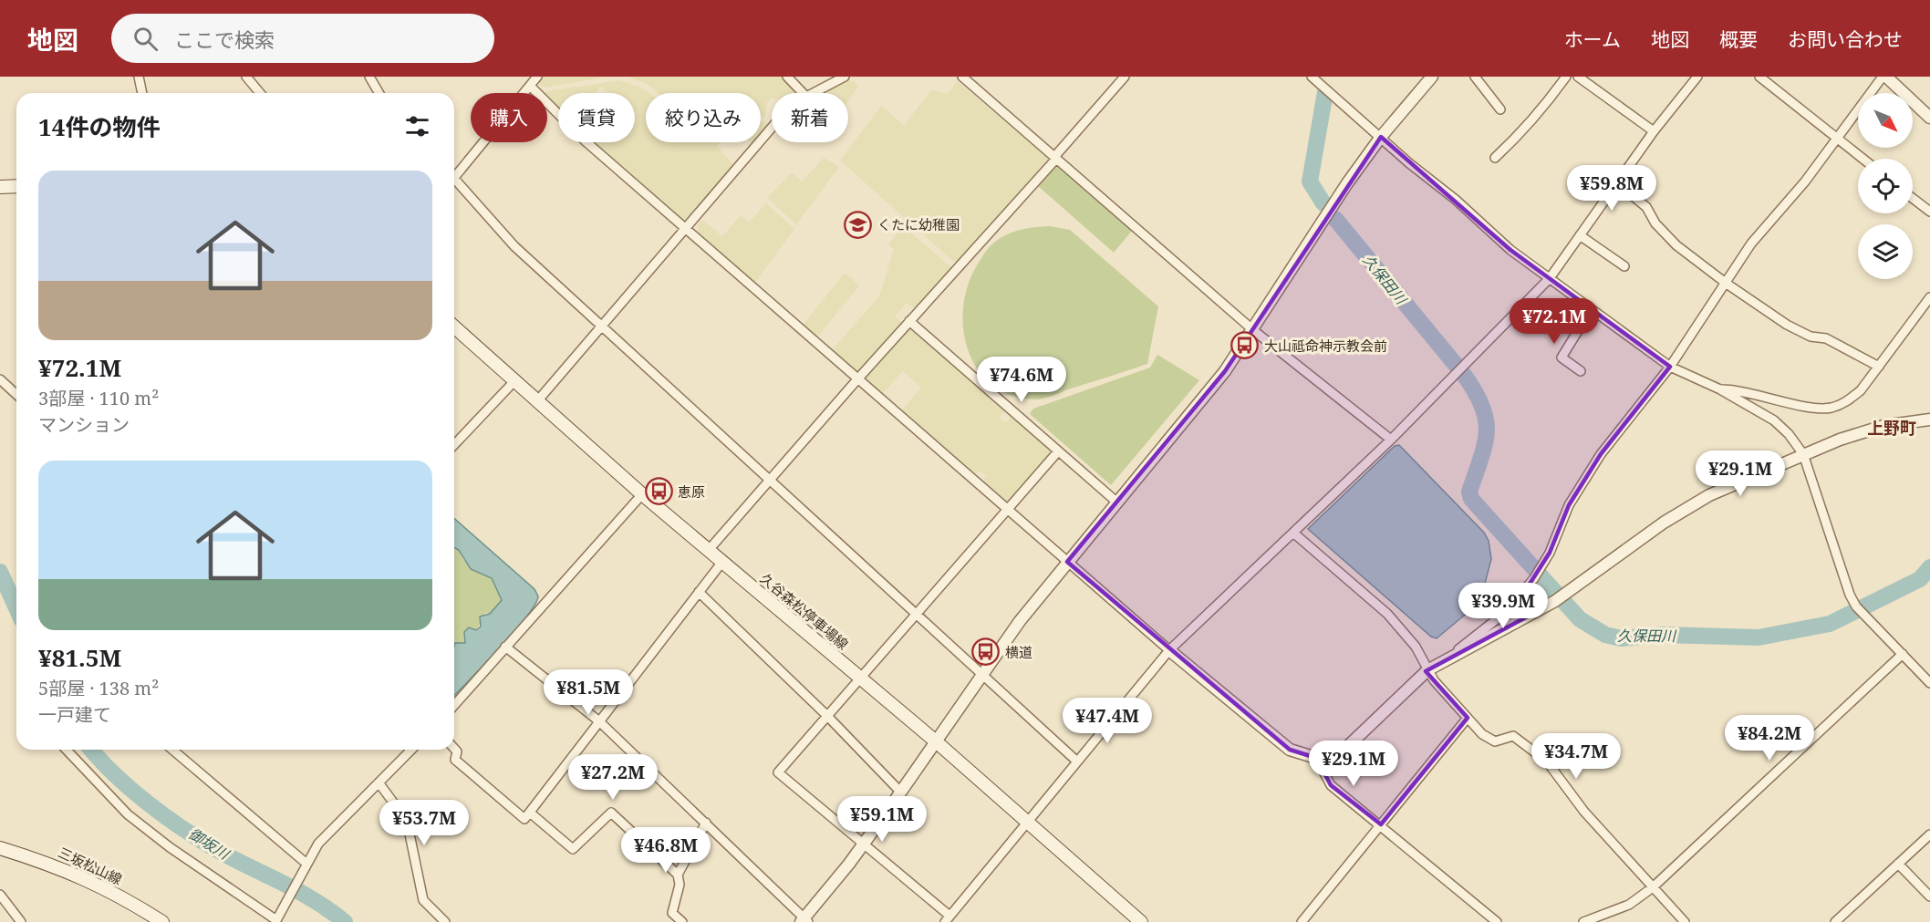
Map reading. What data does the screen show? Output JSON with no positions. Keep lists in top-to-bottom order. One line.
{"streets":{"main road":["久谷森松停車場線","三坂松山線"]},"districts":["上野町"],"water":["久保田川","御坂川"],"places":{"school or university":["くたに幼稚園"],"bus stop":["大山祗命神示教会前","恵原","横道"]},"north":"bottom right","page":{"header":"地図","search":"ここで検索","nav":["ホーム","地図","概要","お問い合わせ"],"chip":["購入","賃貸","絞り込み","新着"],"heading":"14件の物件","list":[{"name":"¥72.1M","note":"3部屋 · 110 m² · マンション"},{"name":"¥81.5M","note":"5部屋 · 138 m² · 一戸建て"}],"price":["¥59.8M","¥72.1M","¥74.6M","¥29.1M","¥39.9M","¥81.5M","¥47.4M","¥84.2M","¥34.7M","¥29.1M","¥27.2M","¥59.1M","¥53.7M","¥46.8M"]}}
